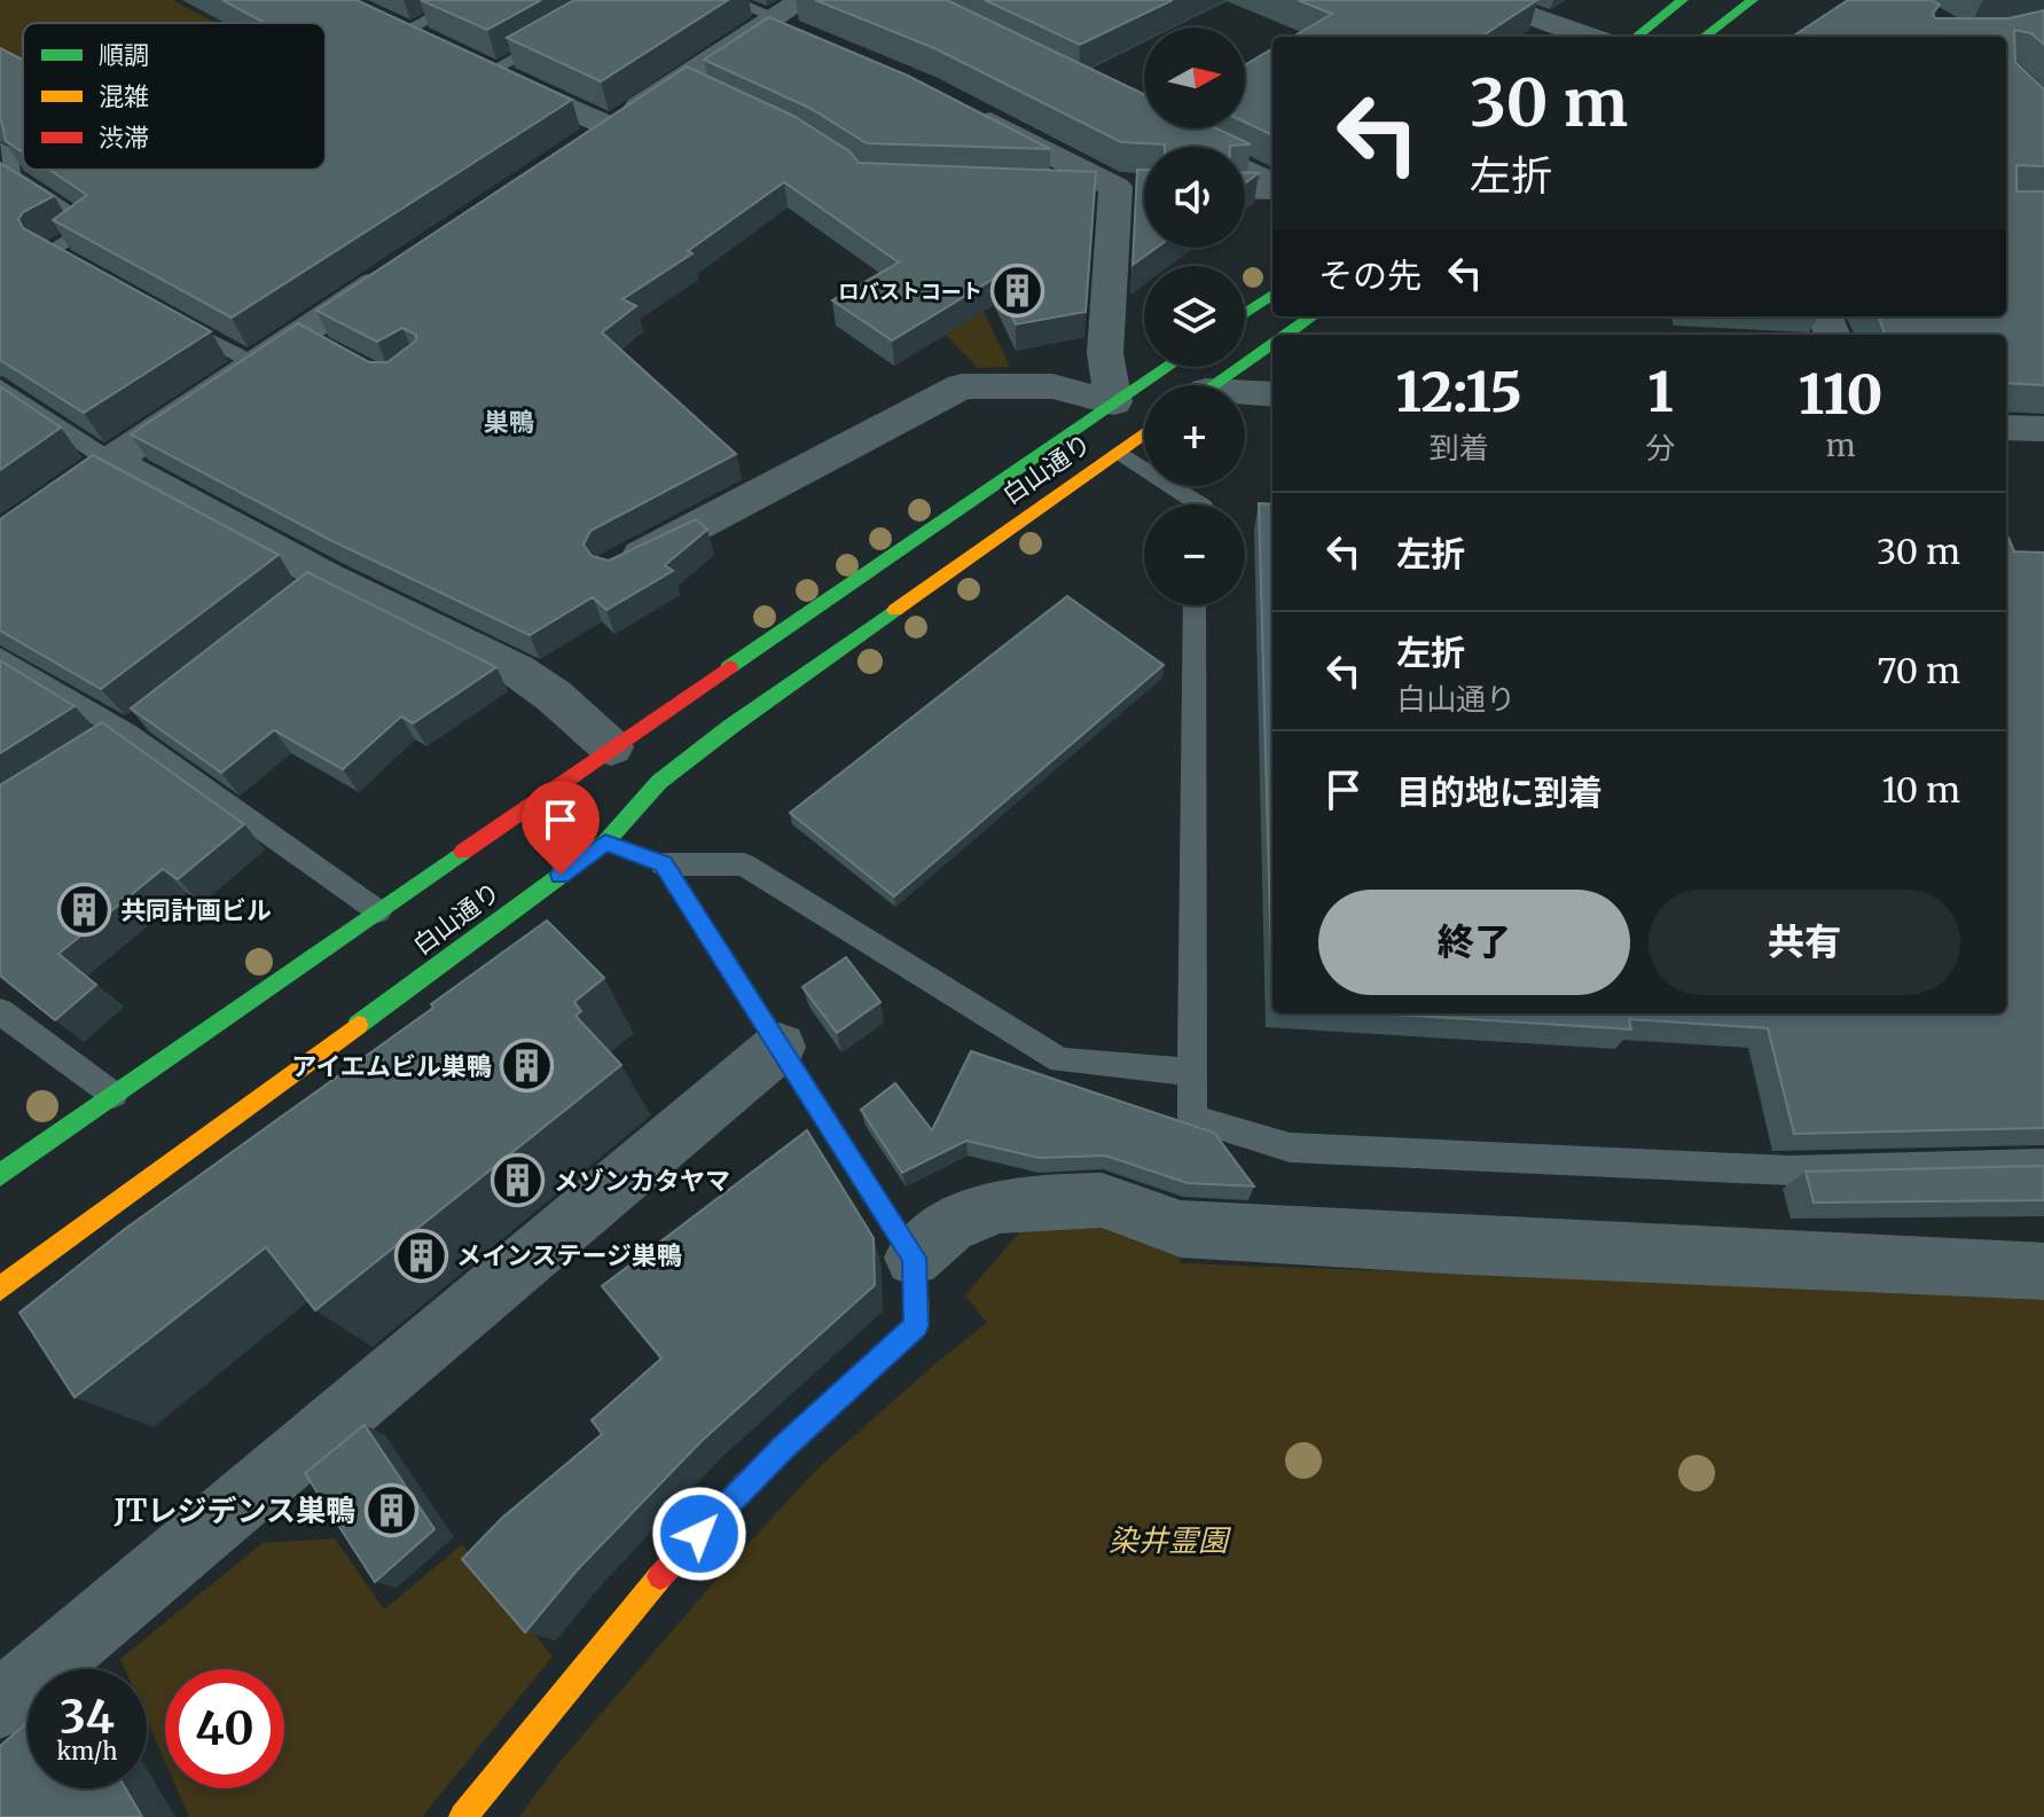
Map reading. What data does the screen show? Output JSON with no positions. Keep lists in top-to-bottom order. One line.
{"streets":{"main road":["白山通り"]},"districts":["巣鴨"],"parks":["染井霊園"],"places":{"building":["ロバストコート","共同計画ビル","アイエムビル巣鴨","メゾンカタヤマ","メインステージ巣鴨","JTレジデンス巣鴨"]},"legend":["順調","混雑","渋滞"],"north":"right","page":{"map_buttons":["+","−"],"turn":["30 m","左折"],"then":"その先","eta":["12:15","到着","1","分","110","m"],"list":[{"name":"左折","value":"30 m"},{"name":"左折","note":"白山通り","value":"70 m"},{"name":"目的地に到着","value":"10 m"}],"buttons":["終了","共有"],"speed":"34 km/h","limit":"40"}}
